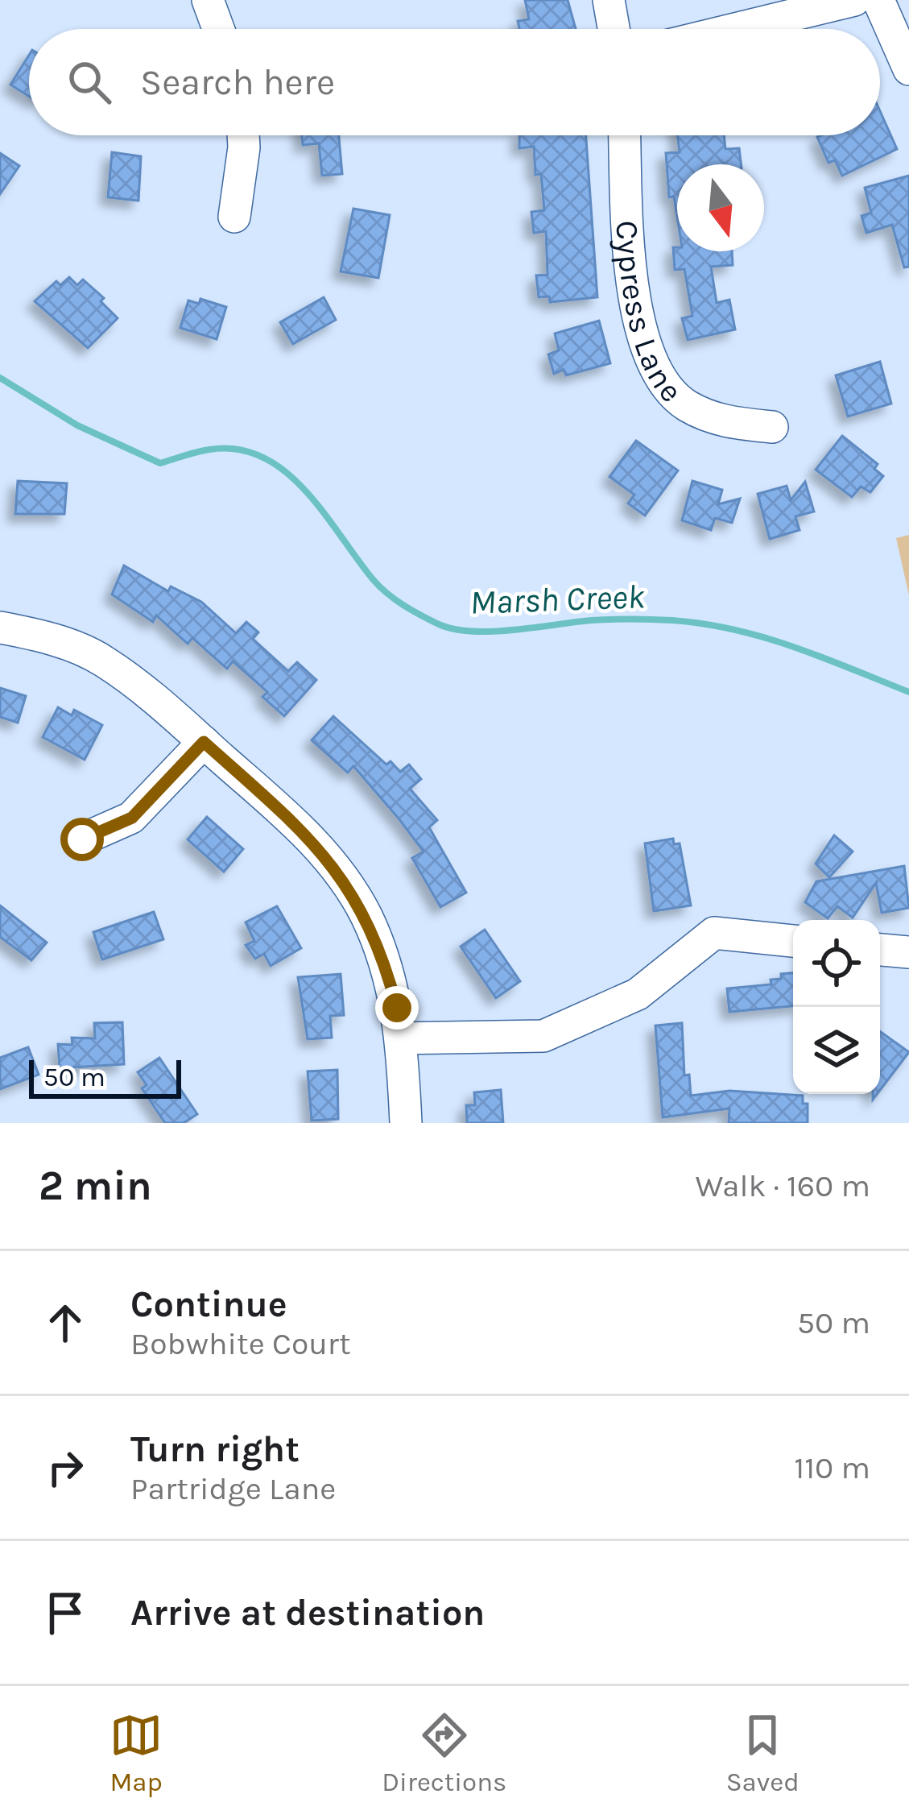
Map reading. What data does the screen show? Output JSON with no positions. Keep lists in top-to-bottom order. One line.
{"streets":{"street":["Cypress Lane"]},"water":["Marsh Creek"],"scale_bar":"50 m","north":"bottom","page":{"search":"Search here","scale":"50 m","heading":["2 min","Walk · 160 m"],"list":[["Continue","Bobwhite Court","50 m"],["Turn right","Partridge Lane","110 m"],"Arrive at destination"],"nav":["Map","Directions","Saved"]}}
